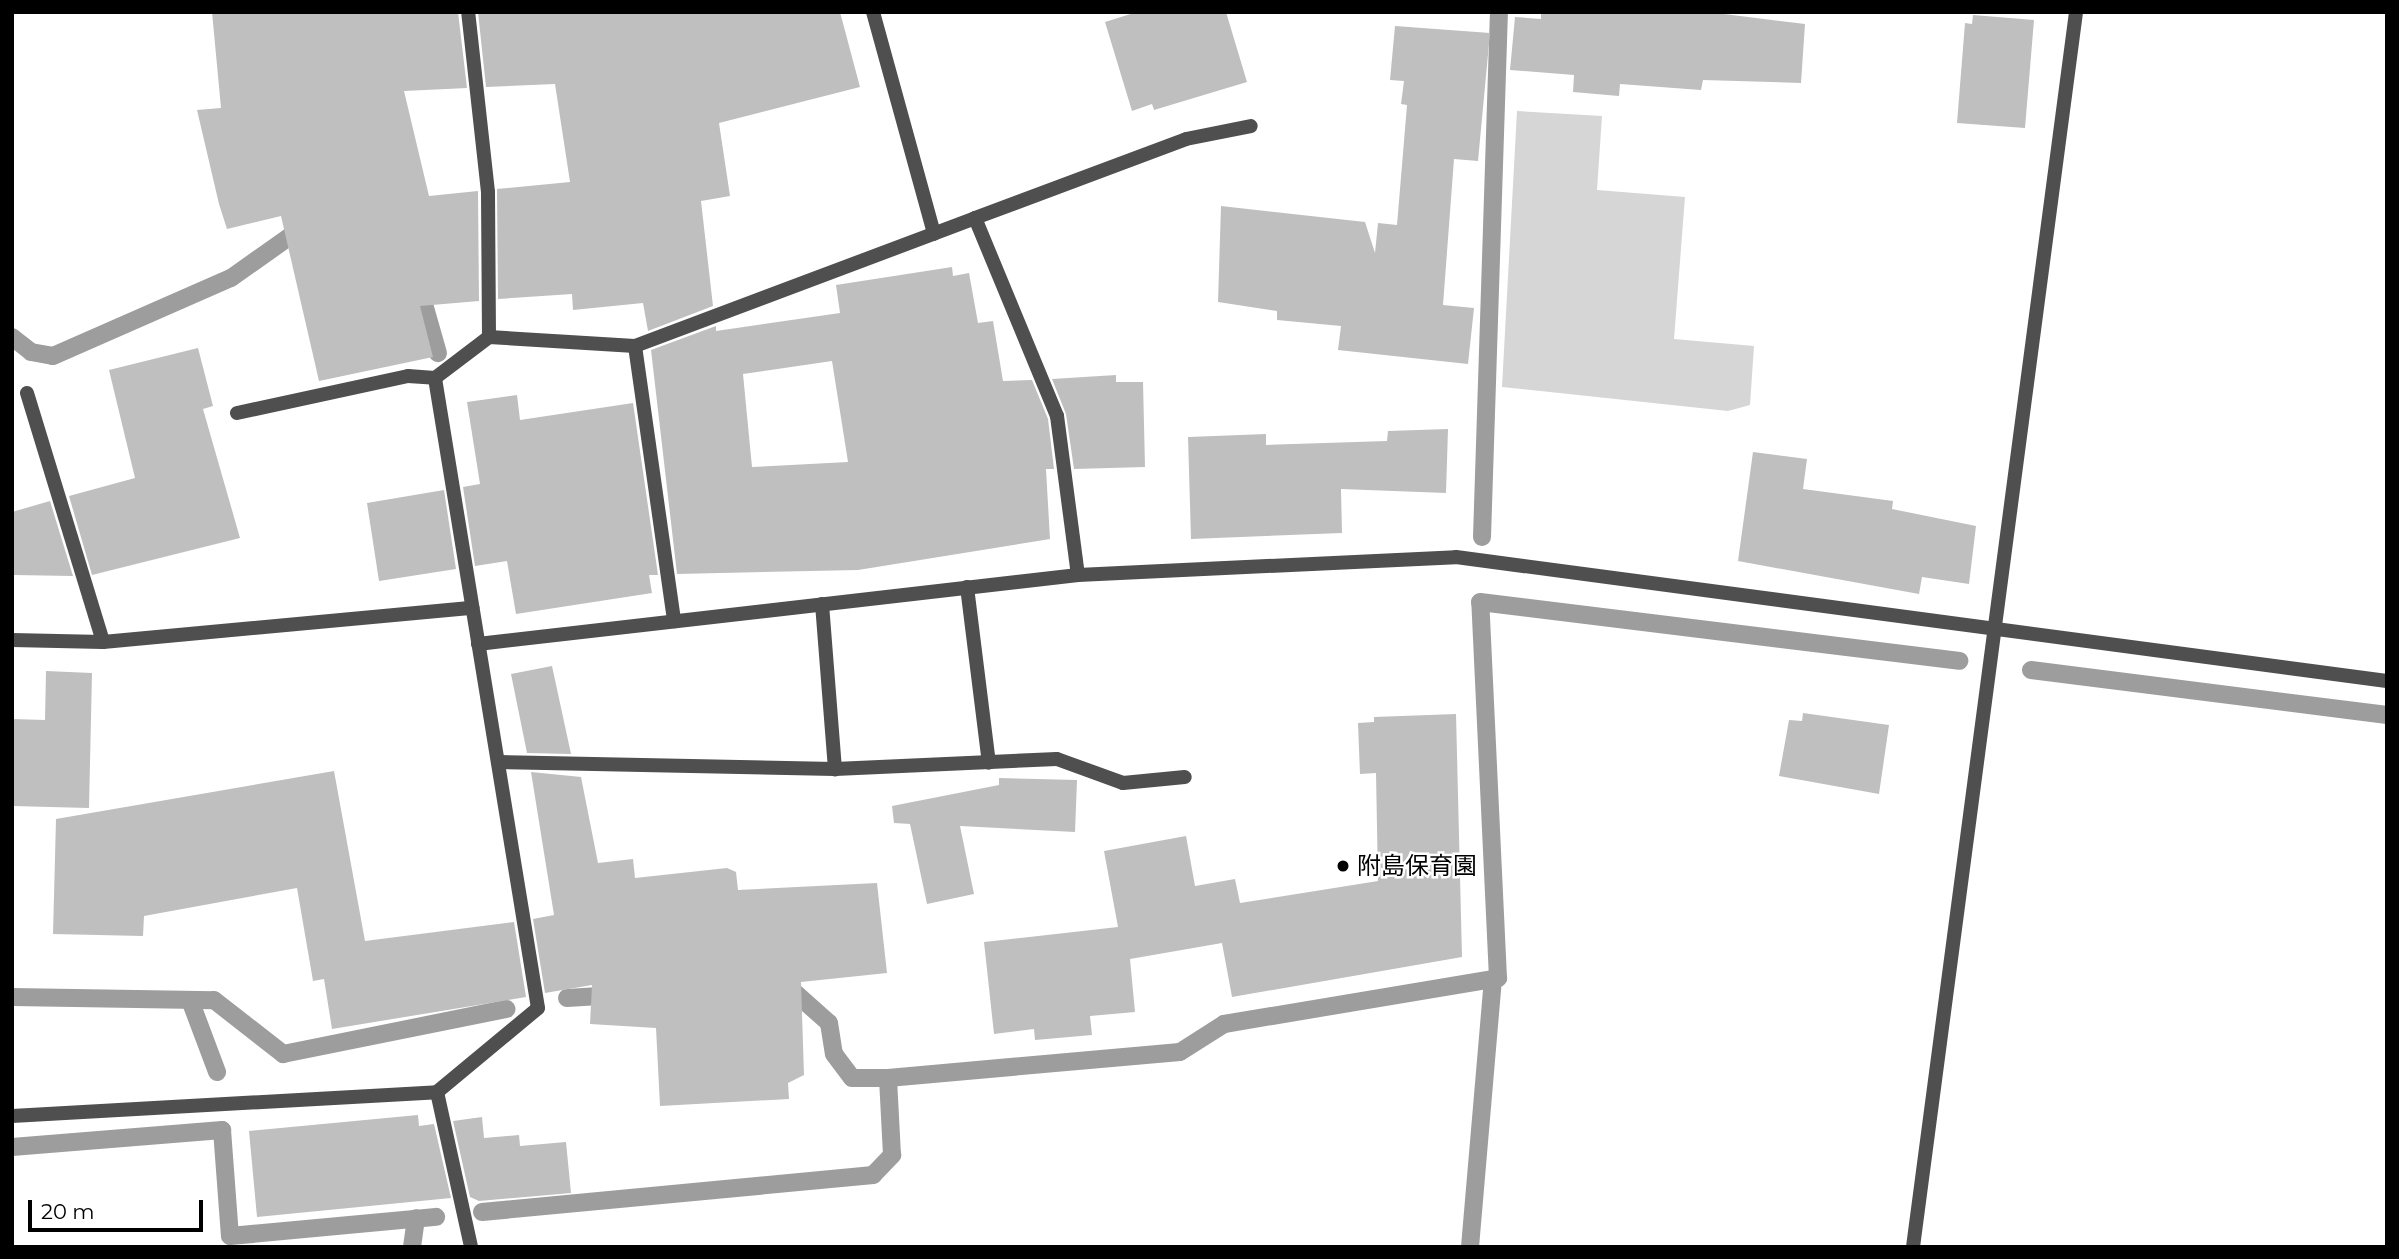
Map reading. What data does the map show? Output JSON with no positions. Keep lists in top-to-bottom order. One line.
{"places":["附島保育園"],"scale_bar":"20 m"}
